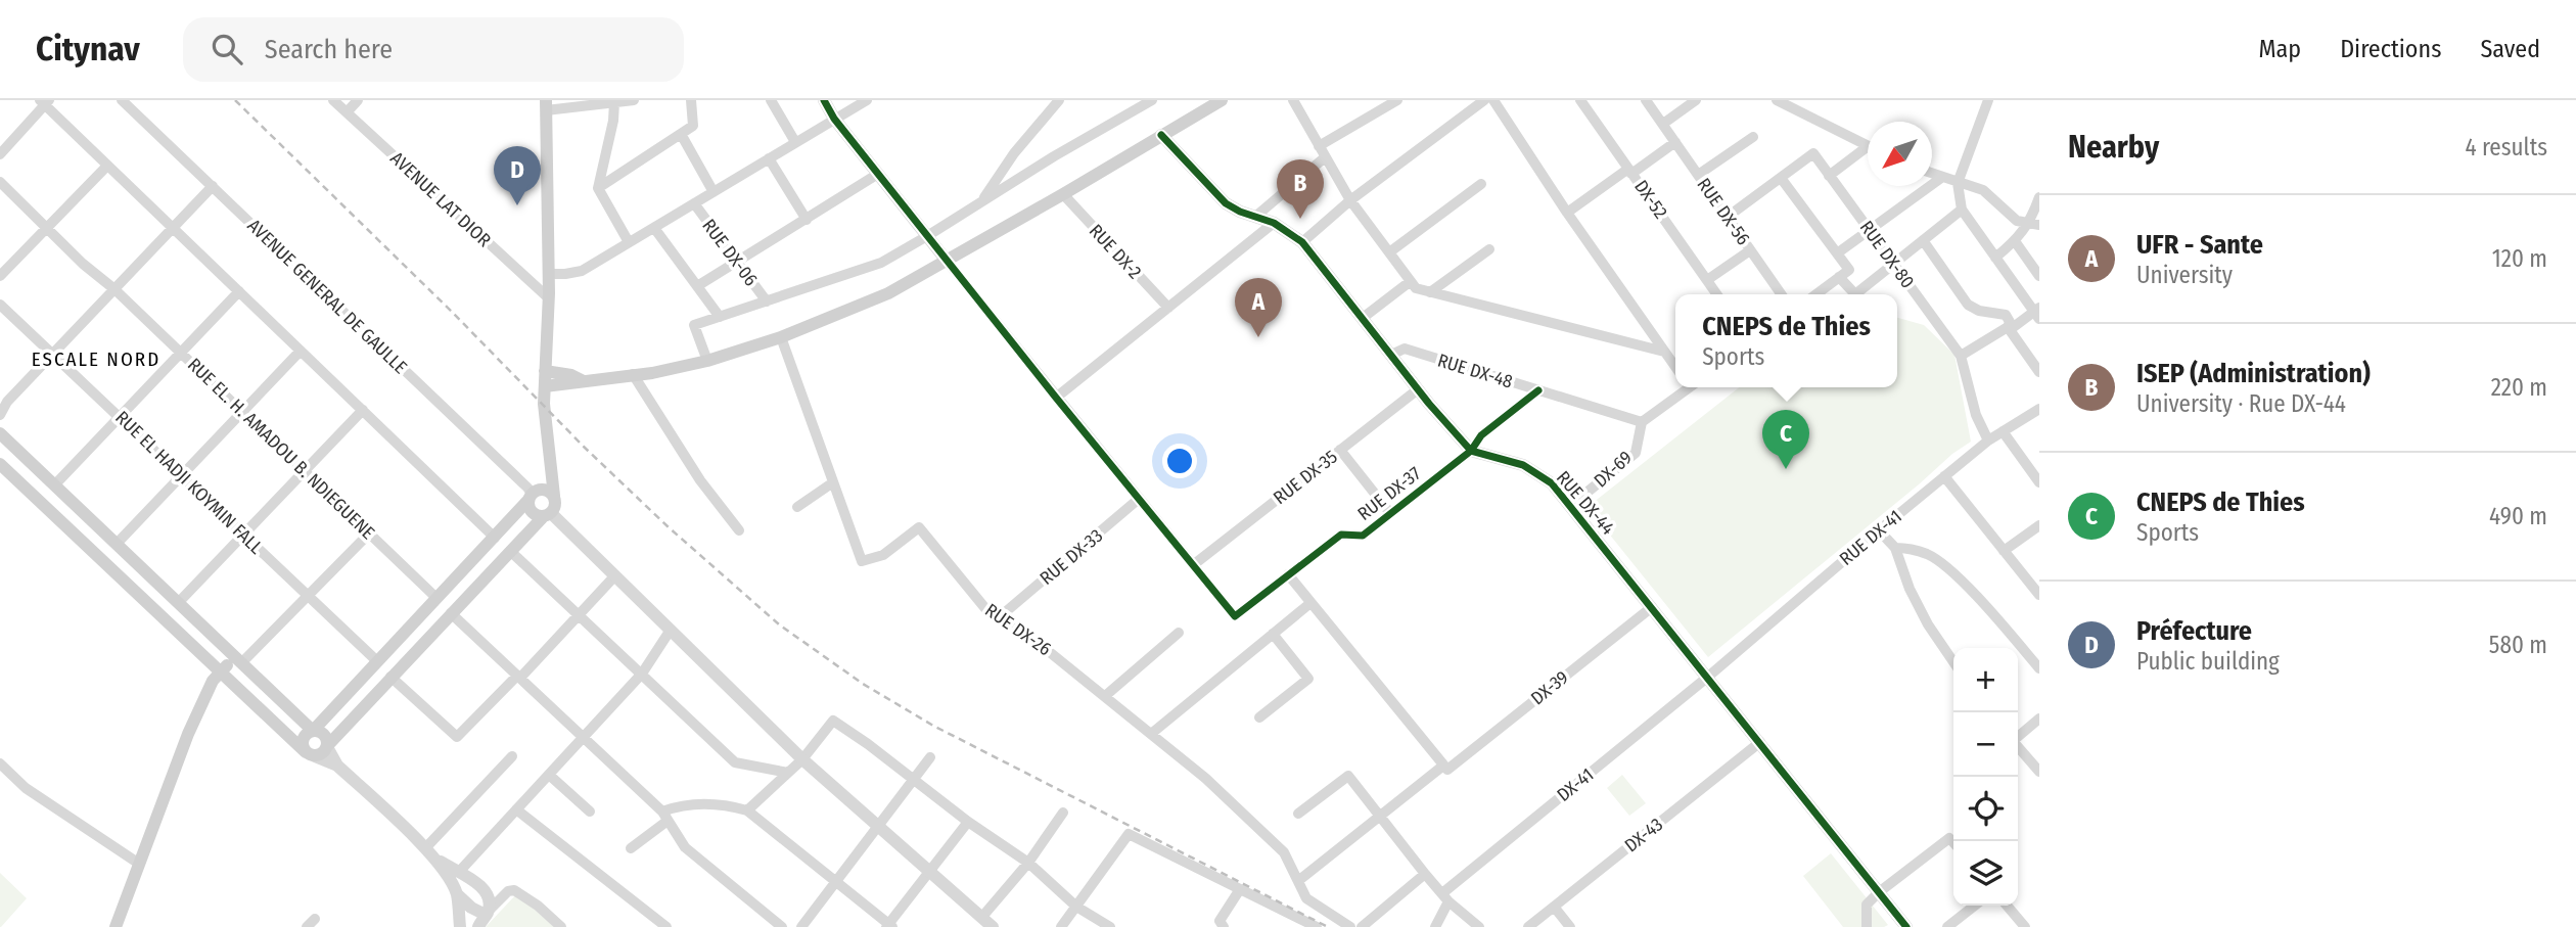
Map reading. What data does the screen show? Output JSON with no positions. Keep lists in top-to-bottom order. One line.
{"streets":{"street":["AVENUE LAT DIOR","DX-52","RUE DX-56","RUE DX-2","RUE DX-06","RUE DX-80","AVENUE GENERAL DE GAULLE","RUE DX-48","RUE EL. H. AMADOU B. NDIEGUENE","DX-69","RUE DX-35","RUE EL HADJI KOYMIN FALL","RUE DX-37","RUE DX-44","RUE DX-41","RUE DX-33","RUE DX-26","DX-39","DX-41","DX-43"]},"crossings":[["RUE DX-48","DX-69"],["RUE DX-48","RUE DX-37"],["DX-69","RUE DX-44"],["RUE DX-35","RUE DX-37"],["RUE DX-37","RUE DX-44"],["RUE DX-44","RUE DX-41"],["RUE DX-44","DX-39"],["RUE DX-44","DX-41"],["RUE DX-44","DX-43"],["RUE DX-41","DX-41"],["RUE DX-33","RUE DX-26"],["RUE DX-26","DX-39"]],"districts":["ESCALE NORD"],"north":"bottom left","page":{"header":"Citynav","search":"Search here","nav":["Map","Directions","Saved"],"heading":["Nearby","4 results"],"pins":["D","B","A","C"],"list":[{"mark":"A","name":"UFR - Sante","note":"University","value":"120 m"},{"mark":"B","name":"ISEP (Administration)","note":"University · Rue DX-44","value":"220 m"},{"mark":"C","name":"CNEPS de Thies","note":"Sports","value":"490 m"},{"mark":"D","name":"Préfecture","note":"Public building","value":"580 m"}],"popup":["CNEPS de Thies","Sports"],"map_buttons":["+","−"]}}
